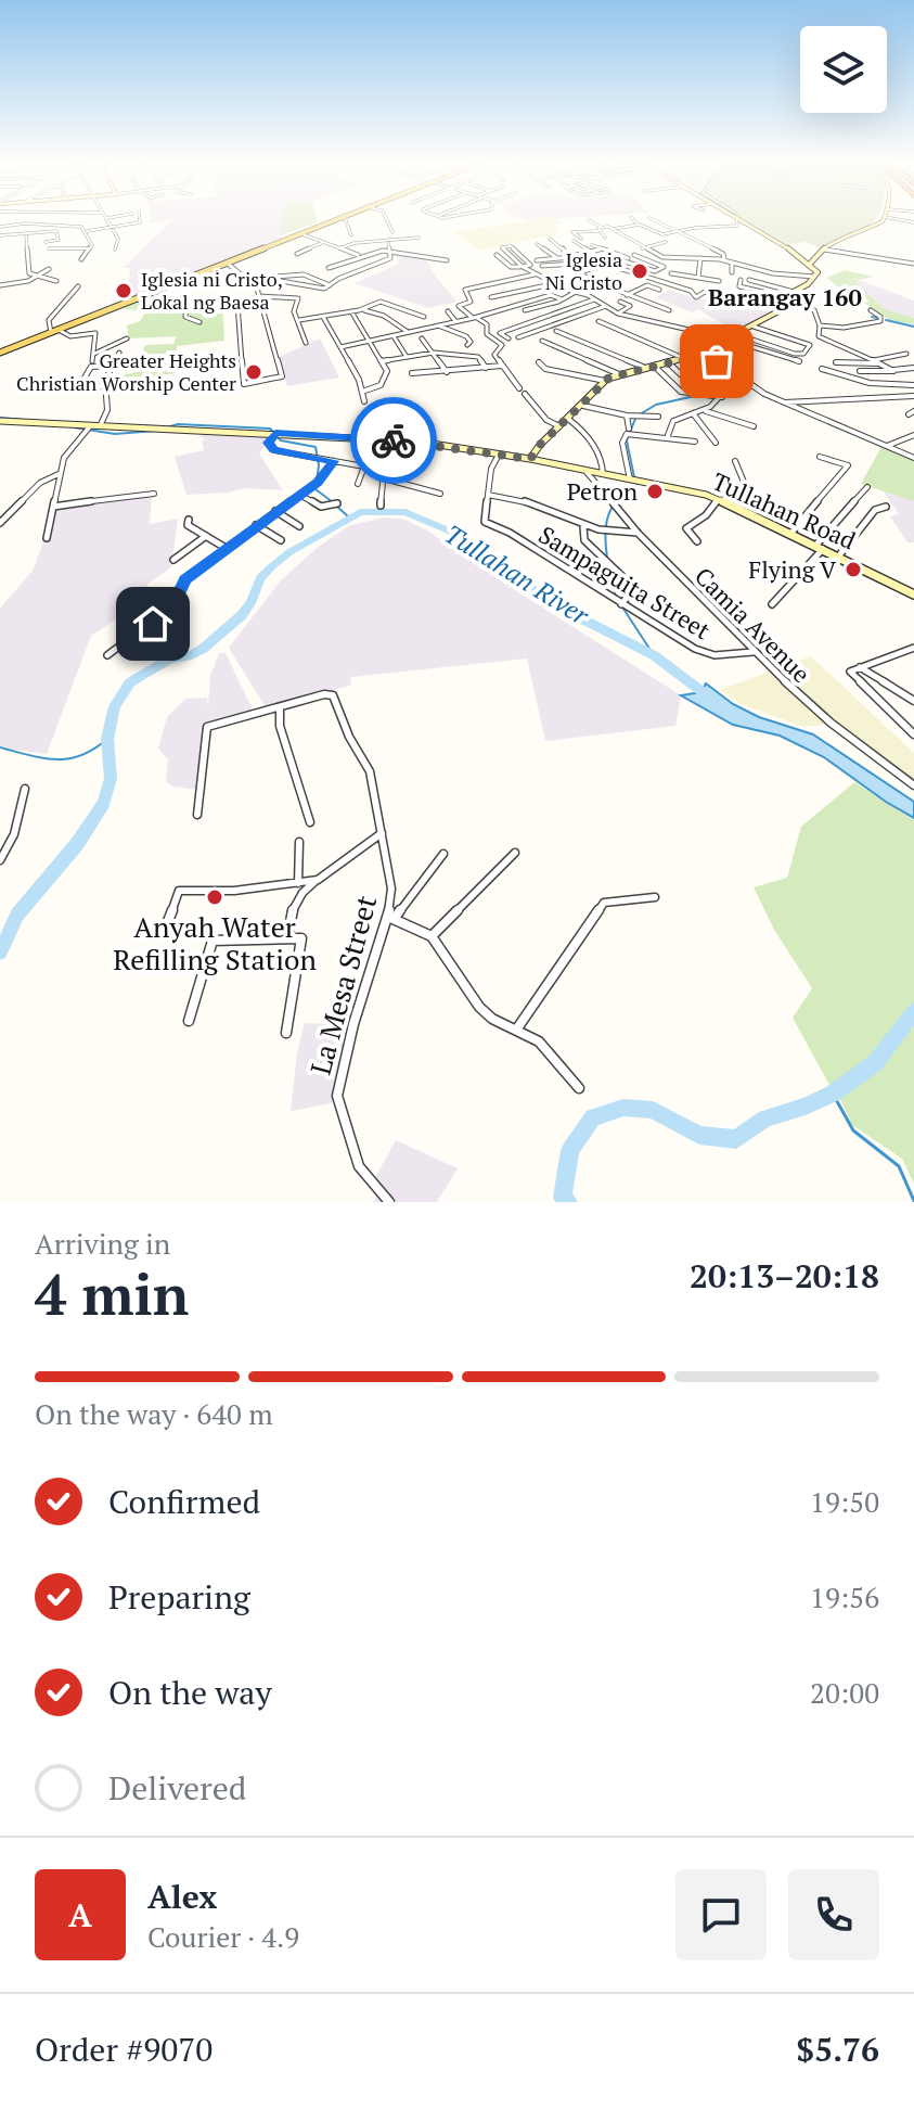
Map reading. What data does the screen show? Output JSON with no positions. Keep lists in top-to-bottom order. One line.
{"streets":{"main road":["Tullahan Road"],"street":["Sampaguita Street","Camia Avenue","La Mesa Street"]},"crossings":[["Tullahan Road","Camia Avenue"],["Sampaguita Street","Camia Avenue"]],"districts":["Barangay 160"],"water":["Tullahan River"],"places":["Iglesia Ni Cristo","Iglesia ni Cristo, Lokal ng Baesa","Greater Heights Christian Worship Center","Petron","Flying V","Anyah Water Refilling Station"],"page":{"heading":["4 min","Arriving in","20:13–20:18"],"panel":["Alex","Courier · 4.9","Order #9070","$5.76"],"bar":"On the way · 640 m","list":[["Confirmed","19:50"],["Preparing","19:56"],["On the way","20:00"],"Delivered"],"round":"A"}}
